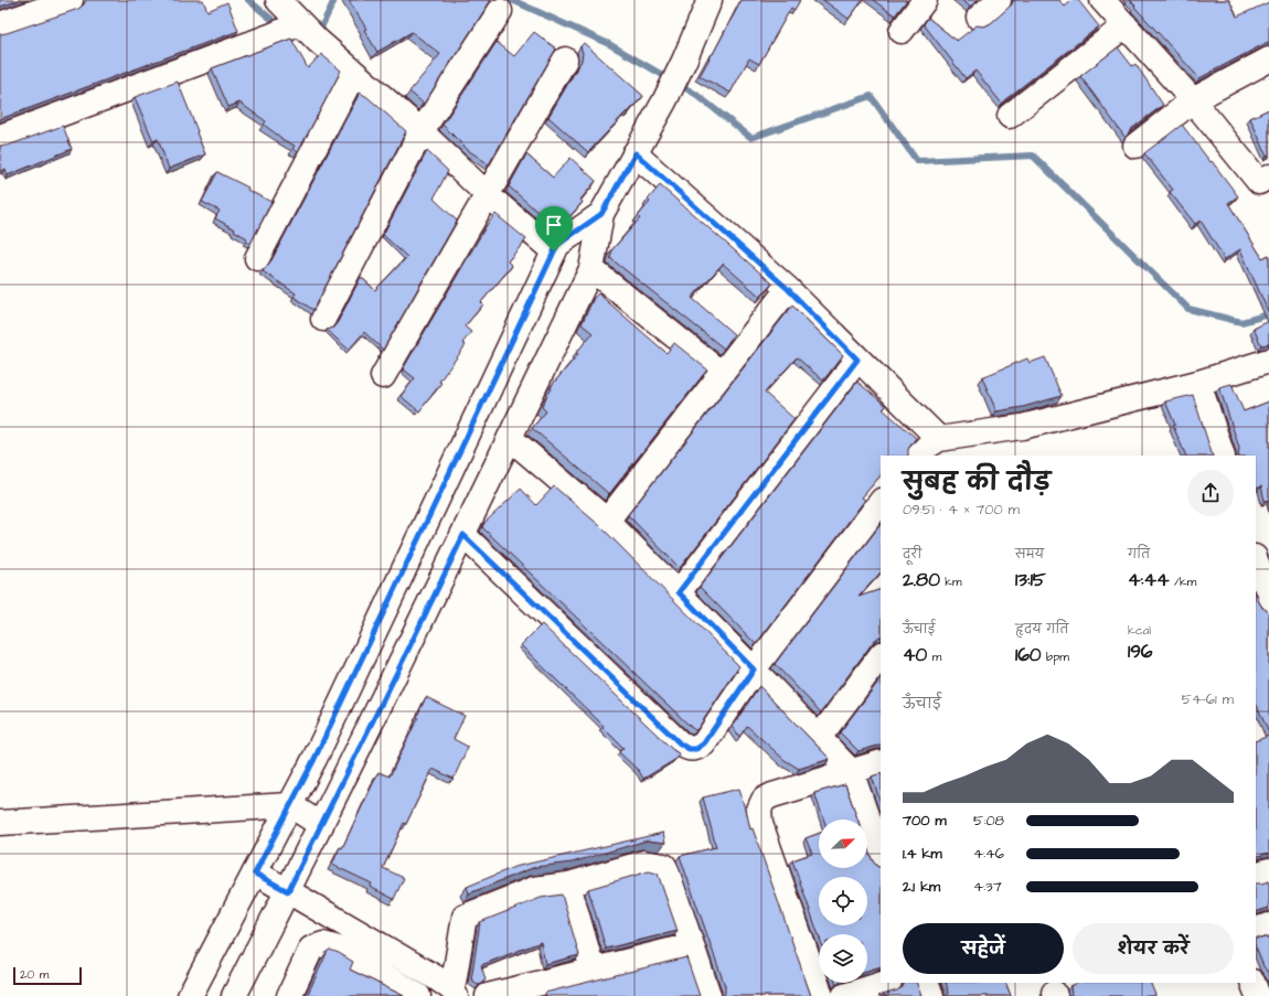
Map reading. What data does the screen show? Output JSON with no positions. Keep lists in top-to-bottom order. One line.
{"scale_bar":"20 m","north":"top right","page":{"heading":["सुबह की दौड़","09:51 · 4 × 700 m"],"stats":[["दूरी","2.80 km"],["समय","13:15"],["गति","4:44 /km"],["ऊँचाई","40 m"],["हृदय गति","160 bpm"],["kcal","196"]],"chart":["ऊँचाई","54–61 m"],"list":[{"name":"700 m","note":"5:08"},{"name":"1.4 km","note":"4:46"},{"name":"2.1 km","note":"4:37"}],"buttons":["सहेजें","शेयर करें"],"scale":"20 m"}}
